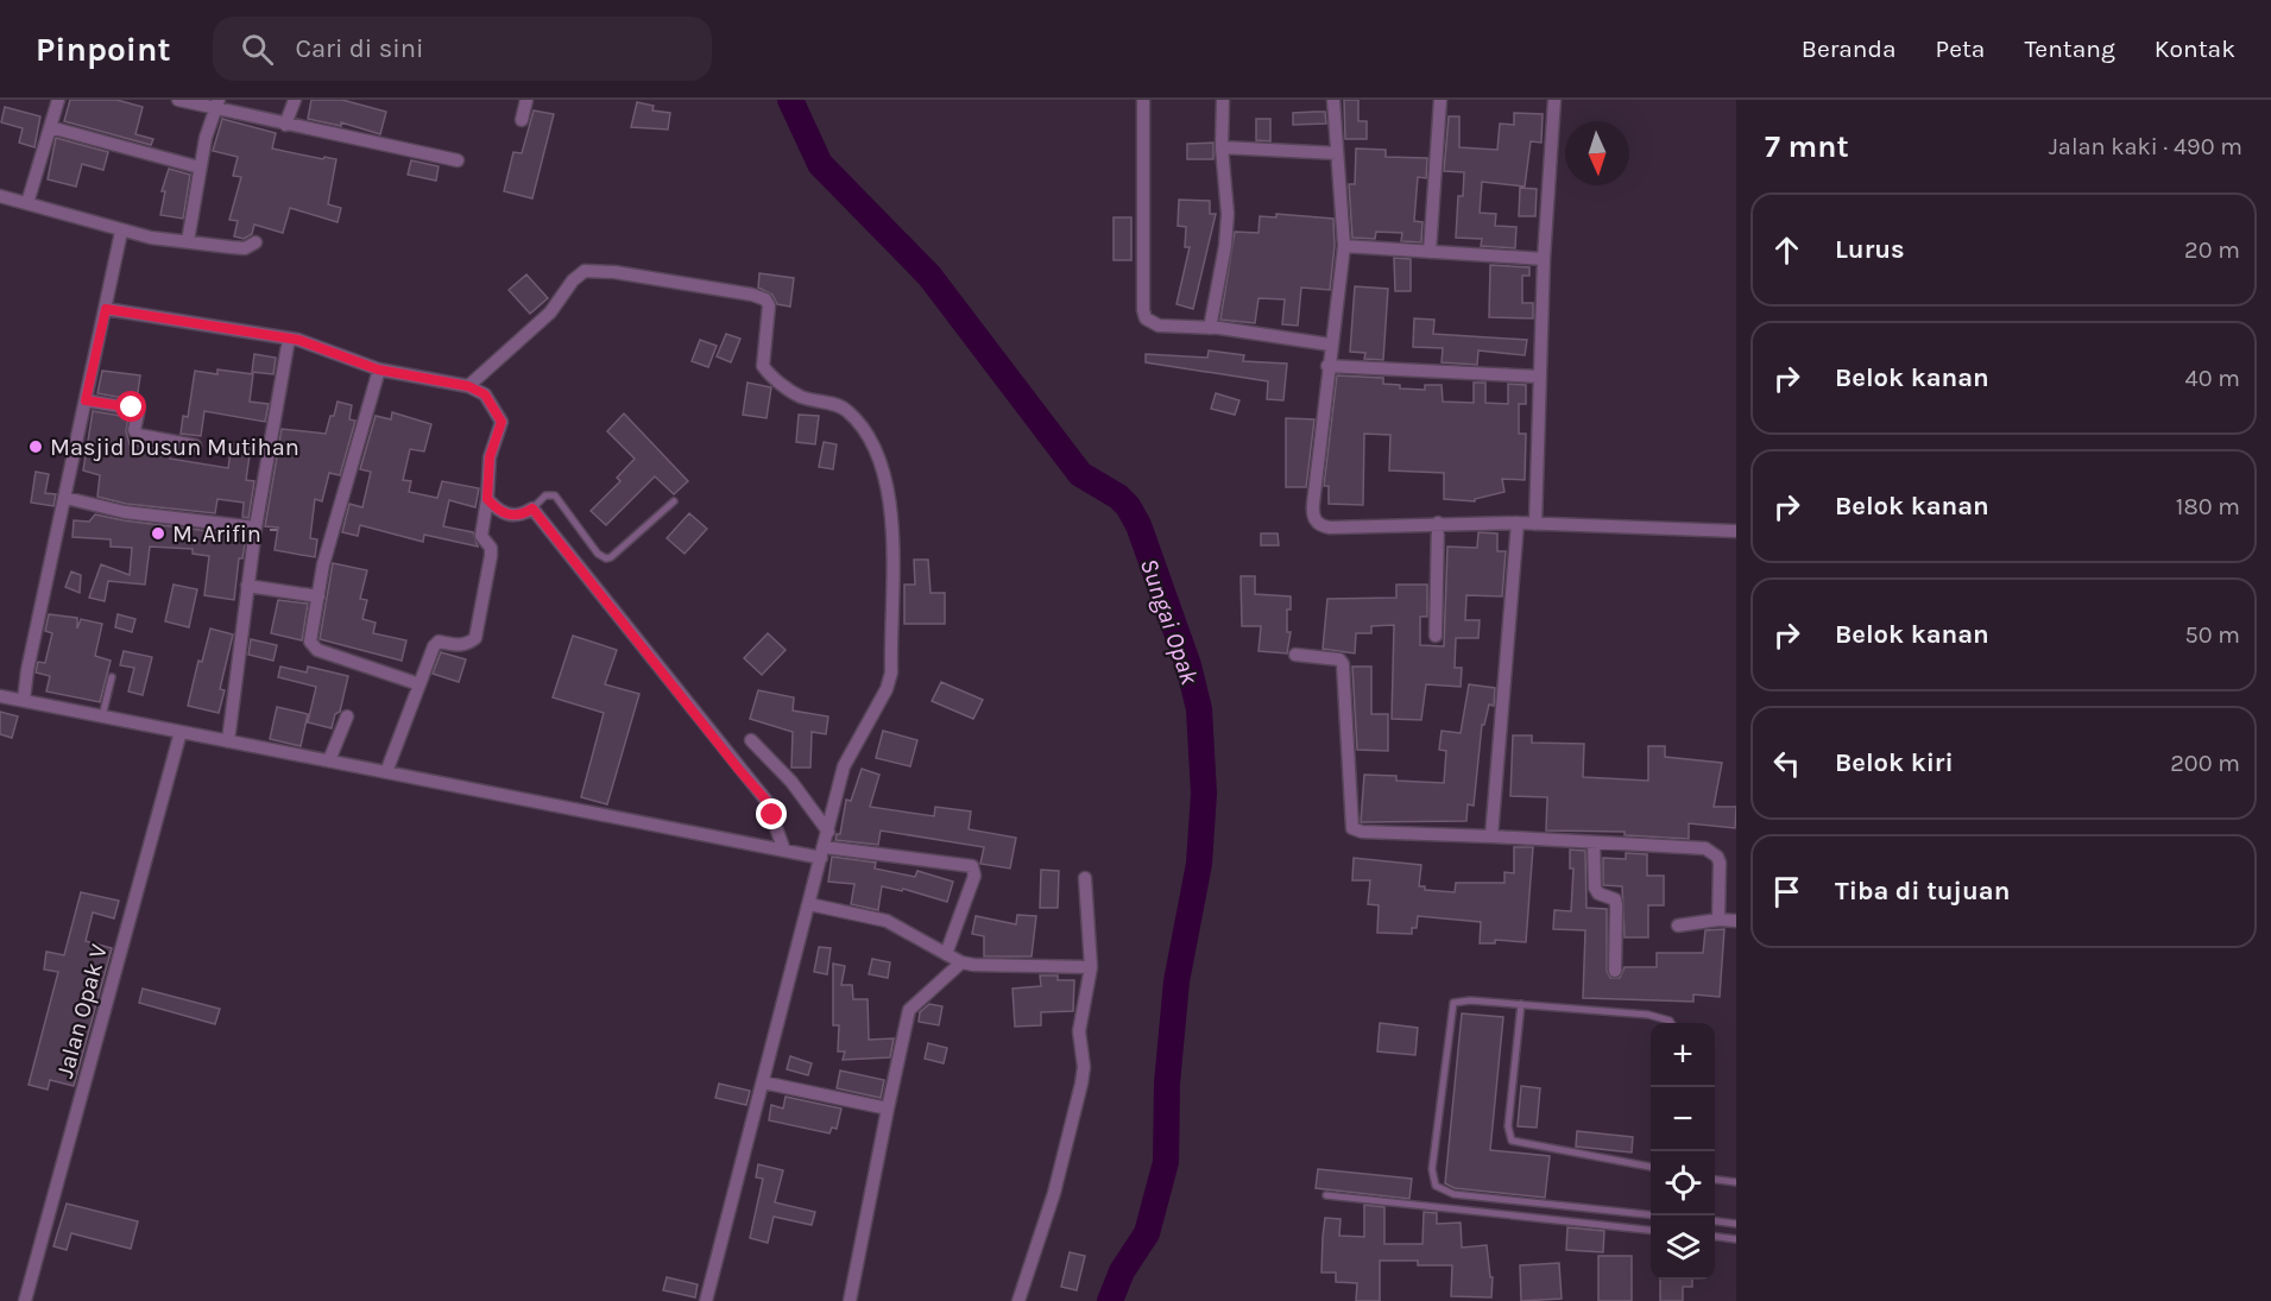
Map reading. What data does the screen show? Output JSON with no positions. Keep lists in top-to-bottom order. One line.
{"streets":{"street":["Jalan Opak V"]},"water":["Sungai Opak"],"places":["Masjid Dusun Mutihan","M. Arifin"],"north":"bottom","page":{"header":"Pinpoint","search":"Cari di sini","nav":["Beranda","Peta","Tentang","Kontak"],"heading":["7 mnt","Jalan kaki · 490 m"],"list":[["Lurus","20 m"],["Belok kanan","40 m"],["Belok kanan","180 m"],["Belok kanan","50 m"],["Belok kiri","200 m"],"Tiba di tujuan"],"map_buttons":["+","−"]}}
